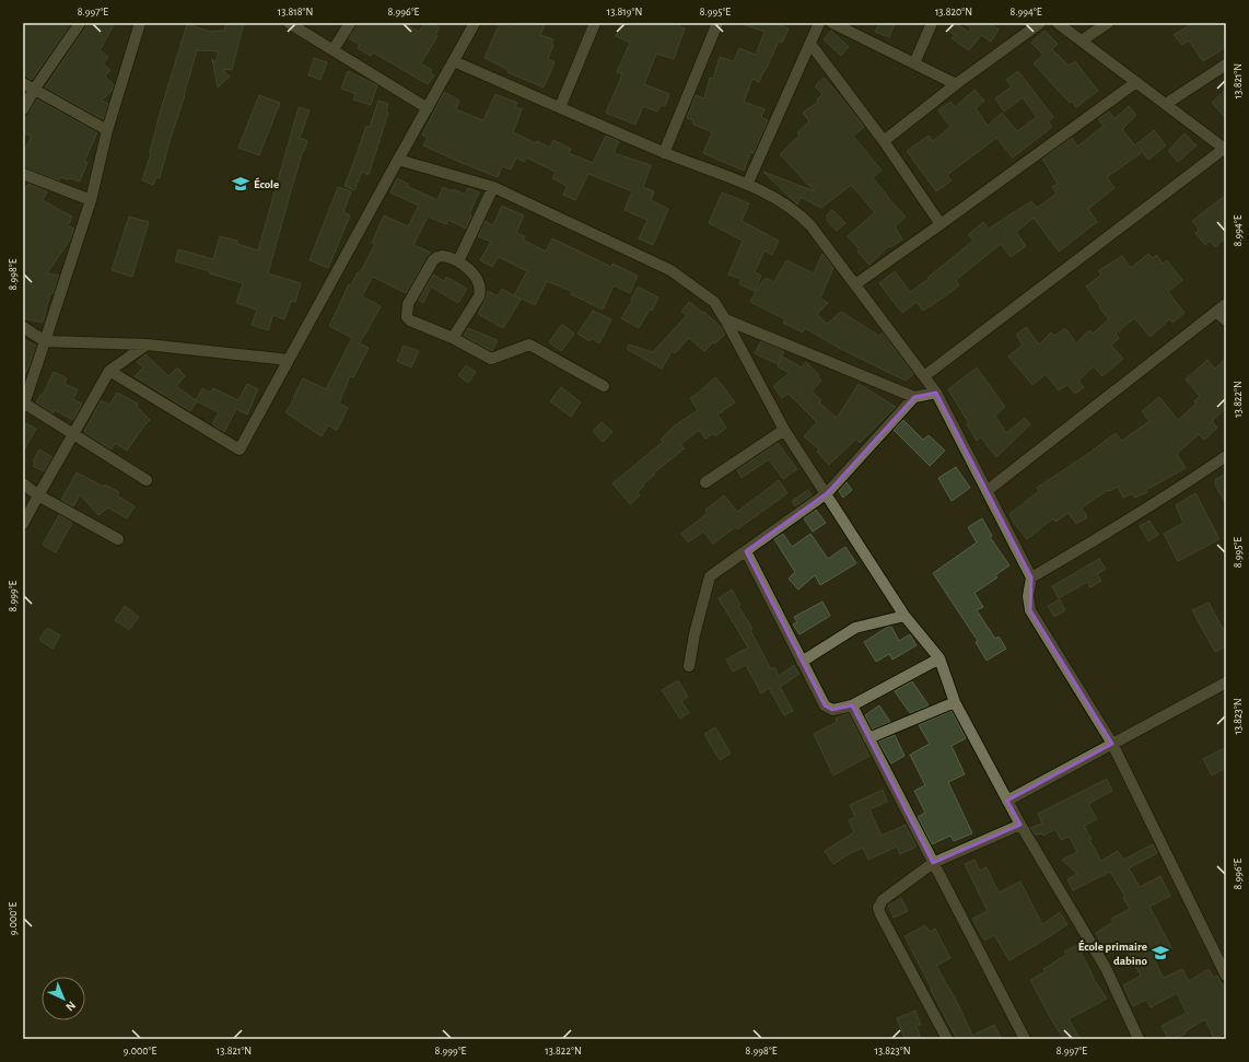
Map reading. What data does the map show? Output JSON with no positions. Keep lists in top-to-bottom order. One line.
{"places":{"school or university":["École","École primaire dabino"]},"north":"bottom right","coordinates":["8.997°E","13.818°N","8.996°E","13.819°N","8.995°E","13.820°N","8.994°E","13.821°N","8.998°E","13.822°N","8.999°E","13.823°N","9.000°E"]}
